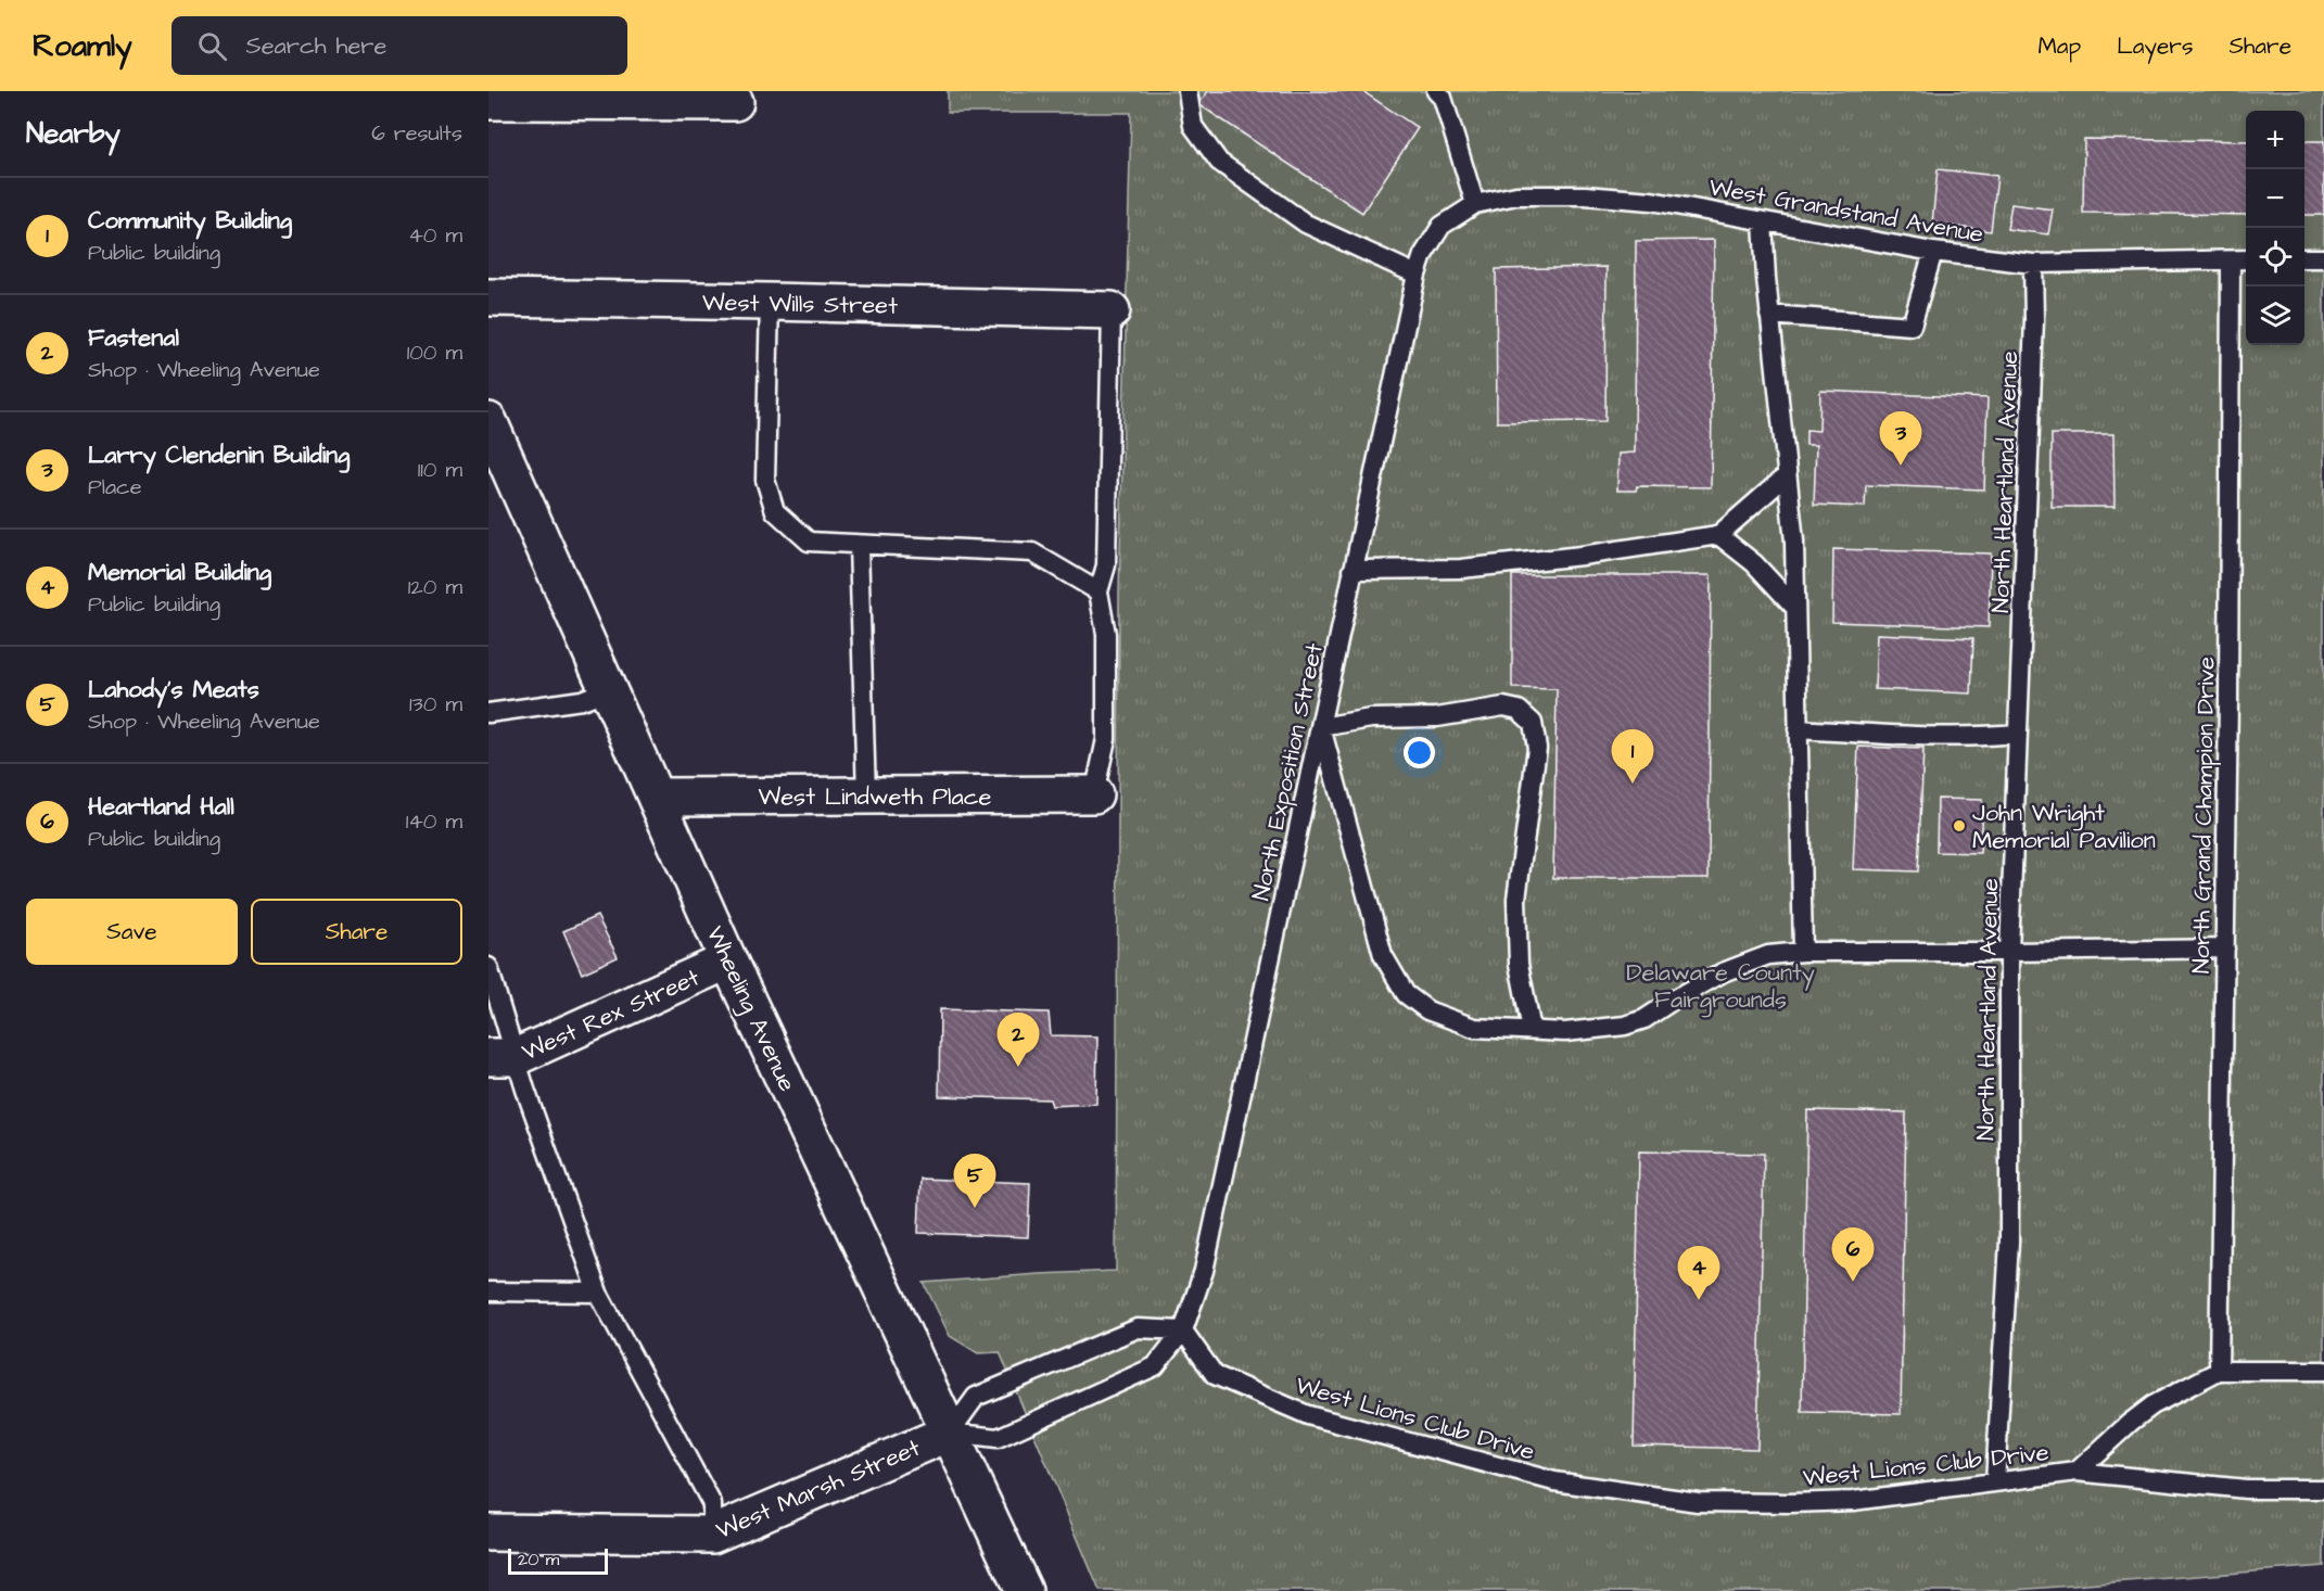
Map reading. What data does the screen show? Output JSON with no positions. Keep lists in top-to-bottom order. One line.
{"streets":{"street":["West Wills Street","West Lindweth Place","Wheeling Avenue","West Rex Street","West Marsh Street"],"lane":["West Grandstand Avenue","North Heartland Avenue","North Exposition Street","North Grand Champion Drive","West Lions Club Drive"]},"crossings":[["West Grandstand Avenue","North Heartland Avenue"],["West Grandstand Avenue","North Exposition Street"],["West Grandstand Avenue","North Grand Champion Drive"],["North Heartland Avenue","West Lions Club Drive"],["North Exposition Street","West Lions Club Drive"],["West Lindweth Place","Wheeling Avenue"],["Wheeling Avenue","West Rex Street"],["Wheeling Avenue","West Marsh Street"]],"parks":["Delaware County Fairgrounds"],"places":["John Wright Memorial Pavilion"],"scale_bar":"20 m","page":{"header":"Roamly","search":"Search here","nav":["Map","Layers","Share"],"heading":["Nearby","6 results"],"map_buttons":["+","−"],"list":[{"mark":"1","name":"Community Building","note":"Public building","value":"40 m"},{"mark":"2","name":"Fastenal","note":"Shop · Wheeling Avenue","value":"100 m"},{"mark":"3","name":"Larry Clendenin Building","note":"Place","value":"110 m"},{"mark":"4","name":"Memorial Building","note":"Public building","value":"120 m"},{"mark":"5","name":"Lahody's Meats","note":"Shop · Wheeling Avenue","value":"130 m"},{"mark":"6","name":"Heartland Hall","note":"Public building","value":"140 m"}],"pins":["3","1","2","5","6","4"],"buttons":["Save","Share"],"scale":"20 m"}}
